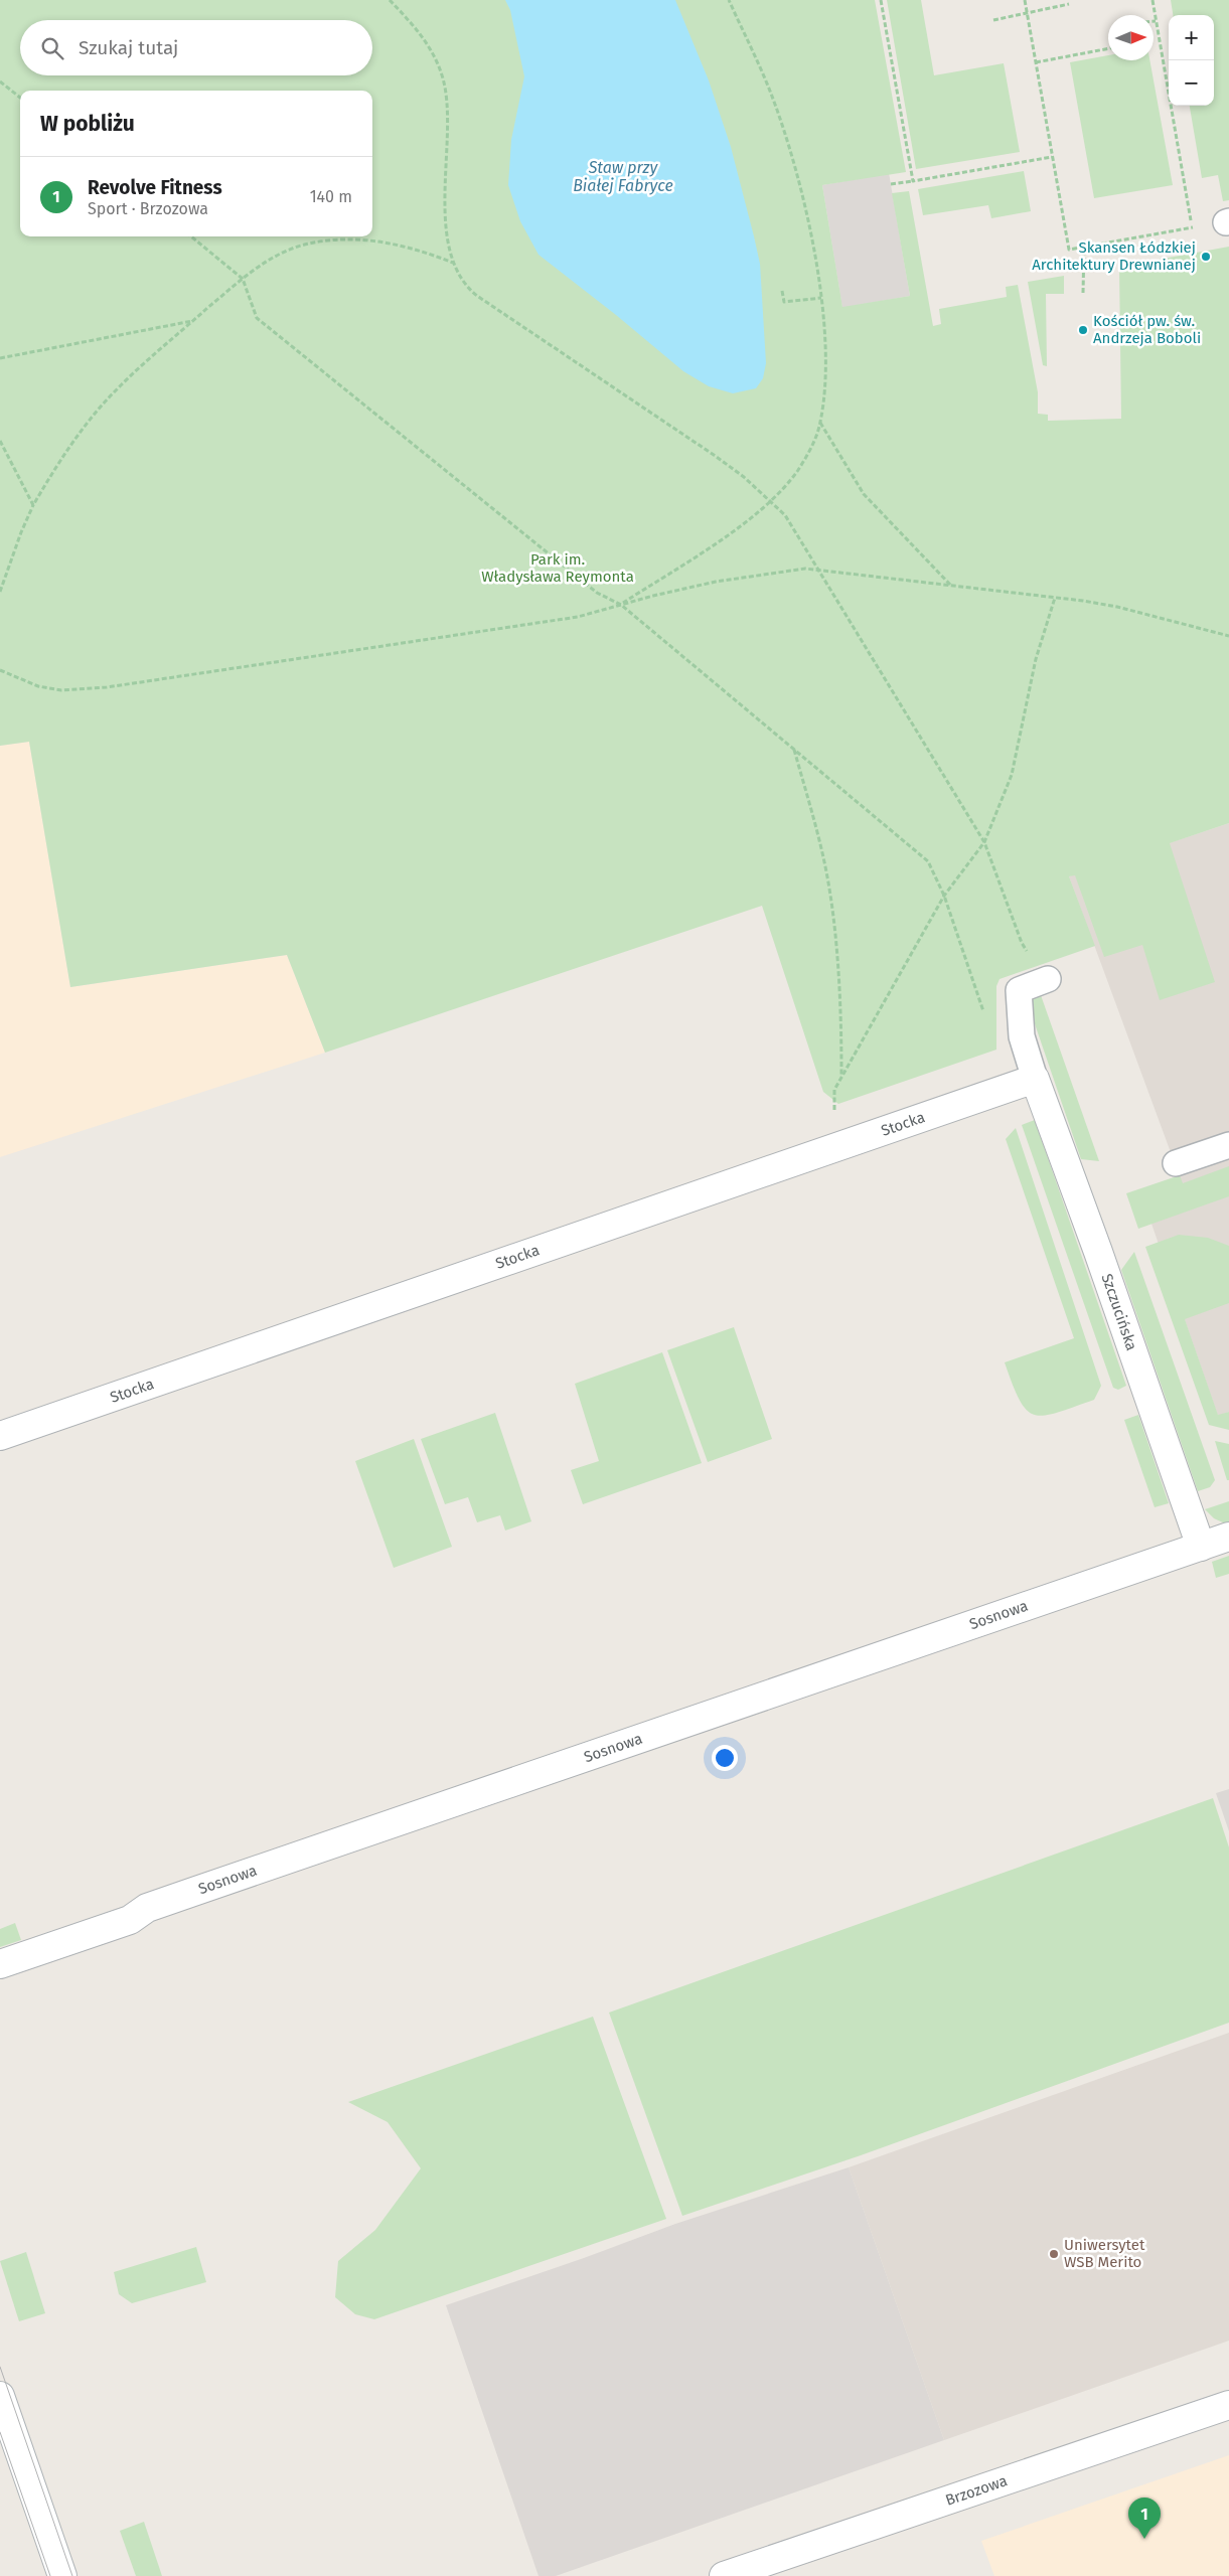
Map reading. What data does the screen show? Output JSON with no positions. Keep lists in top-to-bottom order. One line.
{"streets":{"street":["Stocka","Szczucińska","Sosnowa","Brzozowa"]},"crossings":[["Stocka","Szczucińska"],["Szczucińska","Sosnowa"]],"water":["Staw przy Białej Fabryce"],"parks":["Park im. Władysława Reymonta"],"places":["Skansen Łódzkiej Architektury Drewnianej","Kościół pw. św. Andrzeja Boboli","Uniwersytet WSB Merito"],"north":"right","page":{"map_buttons":["+","−"],"search":"Szukaj tutaj","heading":"W pobliżu","list":[{"mark":"1","name":"Revolve Fitness","note":"Sport · Brzozowa","value":"140 m"}],"pins":"1"}}
